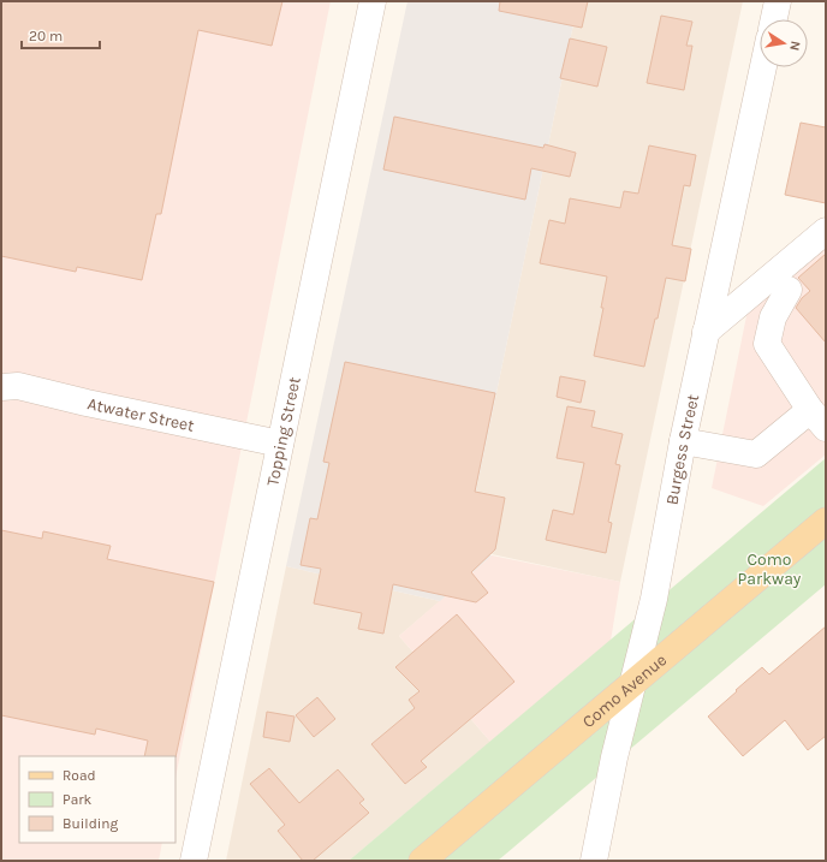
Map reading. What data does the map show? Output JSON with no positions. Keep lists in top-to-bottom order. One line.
{"streets":{"main road":["Como Avenue"],"street":["Atwater Street","Topping Street","Burgess Street"]},"crossings":[["Atwater Street","Topping Street"],["Burgess Street","Como Avenue"]],"parks":["Como Parkway"],"legend":["Road","Park","Building"],"scale_bar":"20 m","north":"right"}
